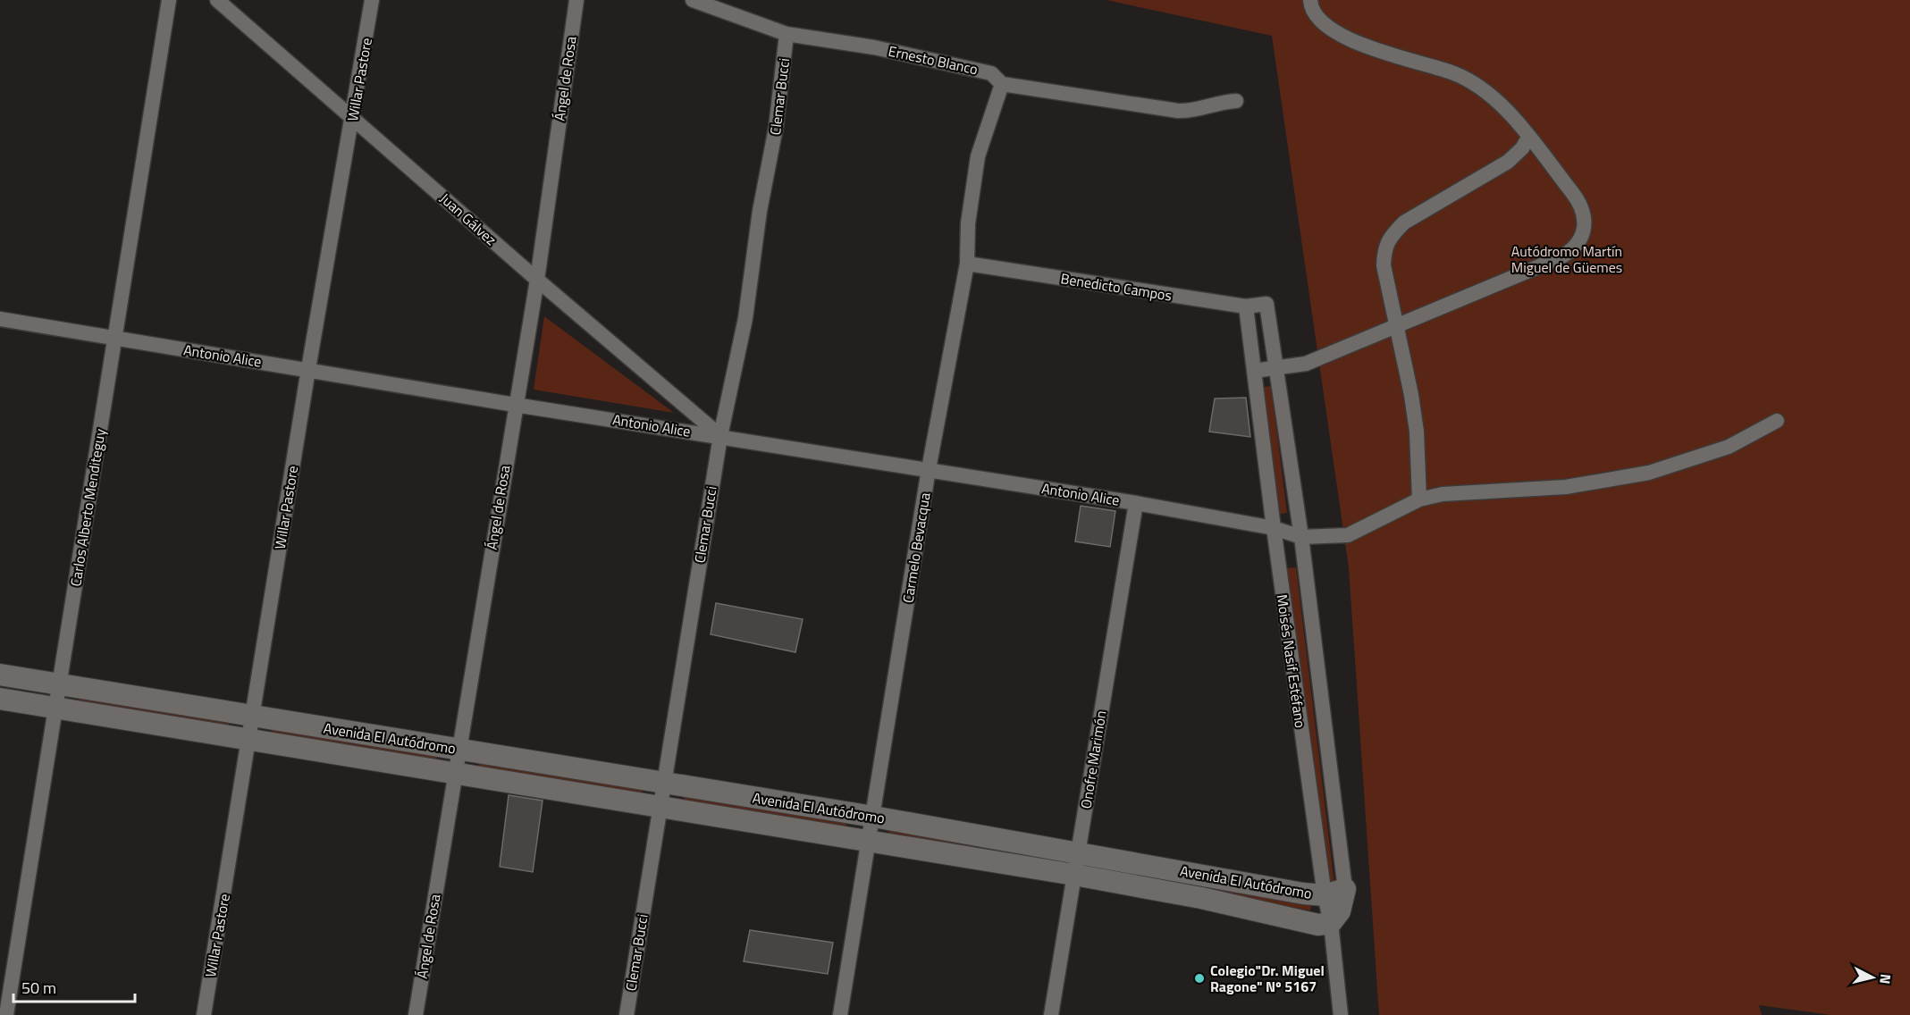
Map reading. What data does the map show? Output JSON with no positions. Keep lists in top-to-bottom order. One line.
{"streets":{"street":["Ernesto Blanco","Ángel de Rosa","Willar Pastore","Clemar Bucci","Juan Gálvez","Benedicto Campos","Antonio Alice","Carlos Alberto Menditeguy","Carmelo Bevacqua","Moisés Nasif Estéfano","Avenida El Autódromo","Onofre Marimón"]},"crossings":[["Ernesto Blanco","Clemar Bucci"],["Ernesto Blanco","Carmelo Bevacqua"],["Ángel de Rosa","Juan Gálvez"],["Ángel de Rosa","Antonio Alice"],["Ángel de Rosa","Avenida El Autódromo"],["Willar Pastore","Juan Gálvez"],["Willar Pastore","Antonio Alice"],["Willar Pastore","Avenida El Autódromo"],["Clemar Bucci","Juan Gálvez"],["Clemar Bucci","Antonio Alice"],["Clemar Bucci","Avenida El Autódromo"],["Juan Gálvez","Antonio Alice"],["Benedicto Campos","Carmelo Bevacqua"],["Benedicto Campos","Moisés Nasif Estéfano"],["Antonio Alice","Carlos Alberto Menditeguy"],["Antonio Alice","Carmelo Bevacqua"],["Antonio Alice","Moisés Nasif Estéfano"],["Antonio Alice","Onofre Marimón"],["Carlos Alberto Menditeguy","Avenida El Autódromo"],["Carmelo Bevacqua","Avenida El Autódromo"],["Moisés Nasif Estéfano","Avenida El Autódromo"],["Avenida El Autódromo","Onofre Marimón"]],"parks":["Autódromo Martín Miguel de Güemes"],"places":["Colegio\"Dr. Miguel Ragone\" Nº 5167"],"scale_bar":"50 m","north":"right"}
